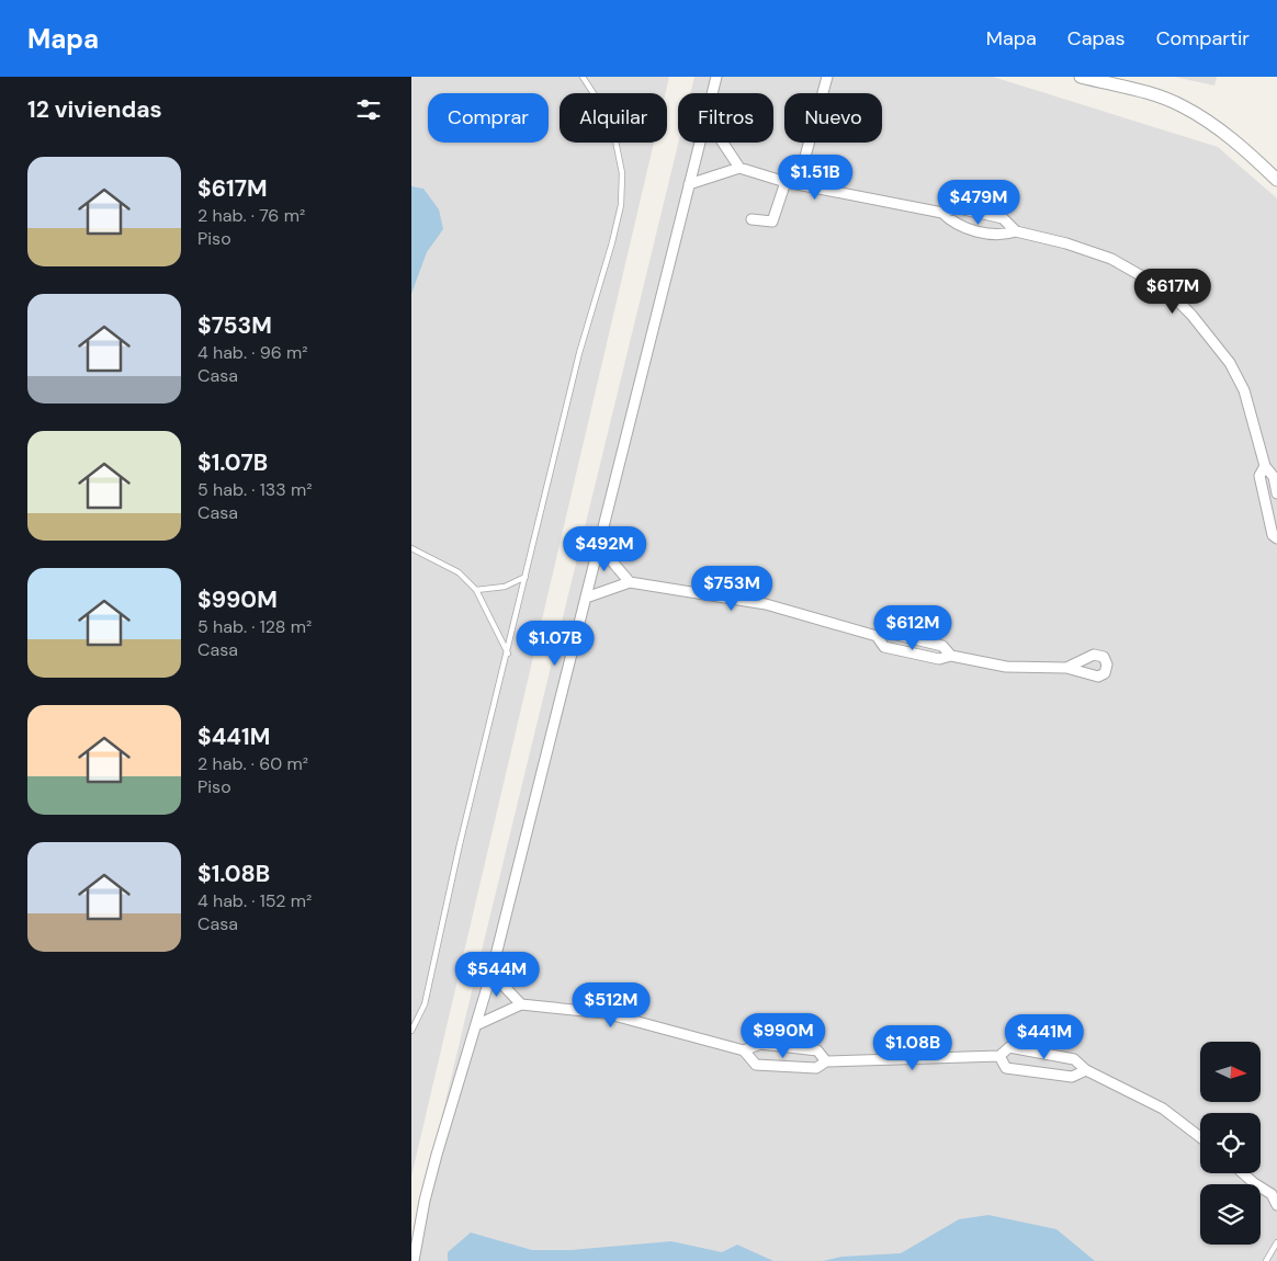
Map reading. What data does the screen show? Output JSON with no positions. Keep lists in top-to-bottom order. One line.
{"north":"right","page":{"header":"Mapa","nav":["Mapa","Capas","Compartir"],"heading":"12 viviendas","chip":["Comprar","Alquilar","Filtros","Nuevo"],"list":[{"name":"$617M","note":"2 hab. · 76 m² · Piso"},{"name":"$753M","note":"4 hab. · 96 m² · Casa"},{"name":"$1.07B","note":"5 hab. · 133 m² · Casa"},{"name":"$990M","note":"5 hab. · 128 m² · Casa"},{"name":"$441M","note":"2 hab. · 60 m² · Piso"},{"name":"$1.08B","note":"4 hab. · 152 m² · Casa"}],"price":["$1.51B","$479M","$617M","$492M","$753M","$612M","$1.07B","$544M","$512M","$990M","$441M","$1.08B"]}}
